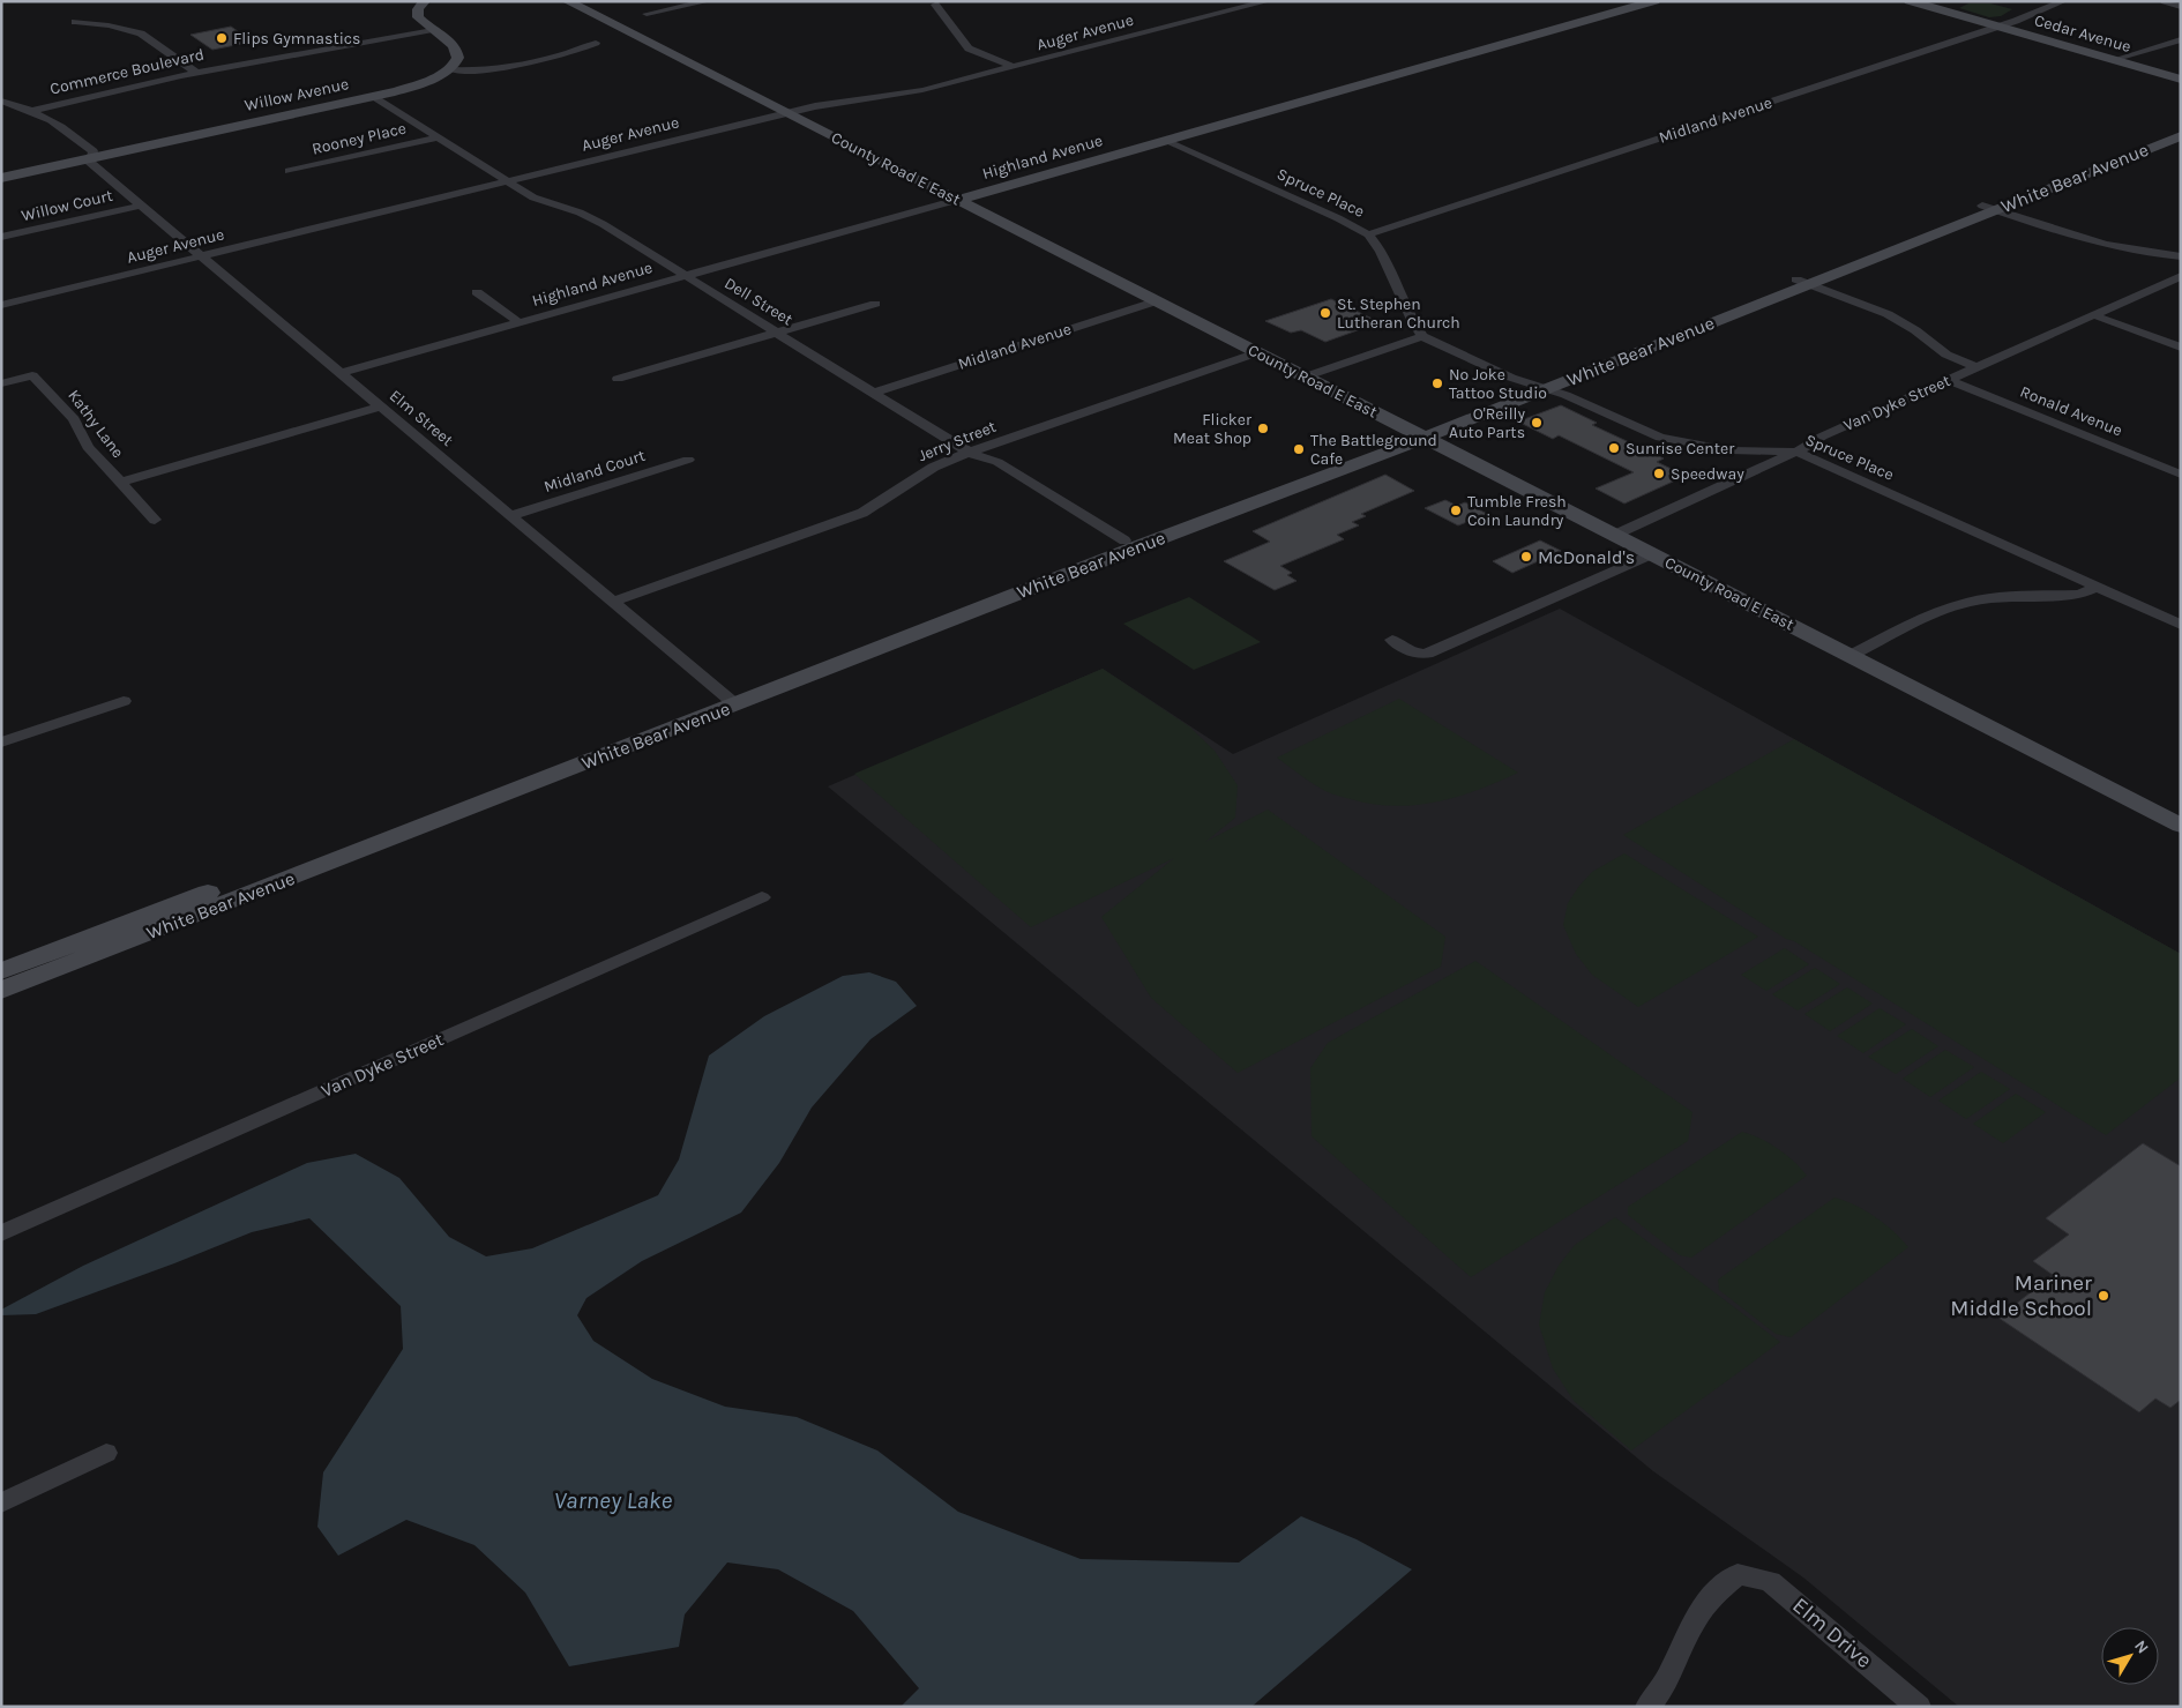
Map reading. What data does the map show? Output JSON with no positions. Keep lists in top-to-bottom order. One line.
{"streets":{"main road":["Cedar Avenue","Willow Avenue","Highland Avenue","County Road E East","White Bear Avenue"],"street":["Auger Avenue","Commerce Boulevard","Midland Avenue","Rooney Place","Spruce Place","Willow Court","Dell Street","Van Dyke Street","Ronald Avenue","Elm Street","Kathy Lane","Jerry Street","Midland Court","Elm Drive"]},"crossings":[["Auger Avenue","County Road E East"],["Auger Avenue","Dell Street"],["Auger Avenue","Elm Street"],["Cedar Avenue","Midland Avenue"],["Commerce Boulevard","Elm Street"],["Willow Avenue","Dell Street"],["Willow Avenue","Elm Street"],["Midland Avenue","County Road E East"],["Midland Avenue","Spruce Place"],["Midland Avenue","Dell Street"],["Rooney Place","Dell Street"],["Highland Avenue","County Road E East"],["Highland Avenue","Spruce Place"],["Highland Avenue","Dell Street"],["Highland Avenue","Elm Street"],["County Road E East","White Bear Avenue"],["County Road E East","Van Dyke Street"],["County Road E East","Jerry Street"],["White Bear Avenue","Spruce Place"],["White Bear Avenue","Dell Street"],["White Bear Avenue","Elm Street"],["Spruce Place","Van Dyke Street"],["Willow Court","Elm Street"],["Dell Street","Jerry Street"],["Van Dyke Street","Ronald Avenue"],["Elm Street","Jerry Street"],["Elm Street","Midland Court"]],"water":["Varney Lake"],"places":["Flips Gymnastics","St. Stephen Lutheran Church","No Joke Tattoo Studio","O'Reilly Auto Parts","Flicker Meat Shop","Sunrise Center","The Battleground Cafe","Speedway","Tumble Fresh Coin Laundry","McDonald's","Mariner Middle School"],"north":"top right"}
